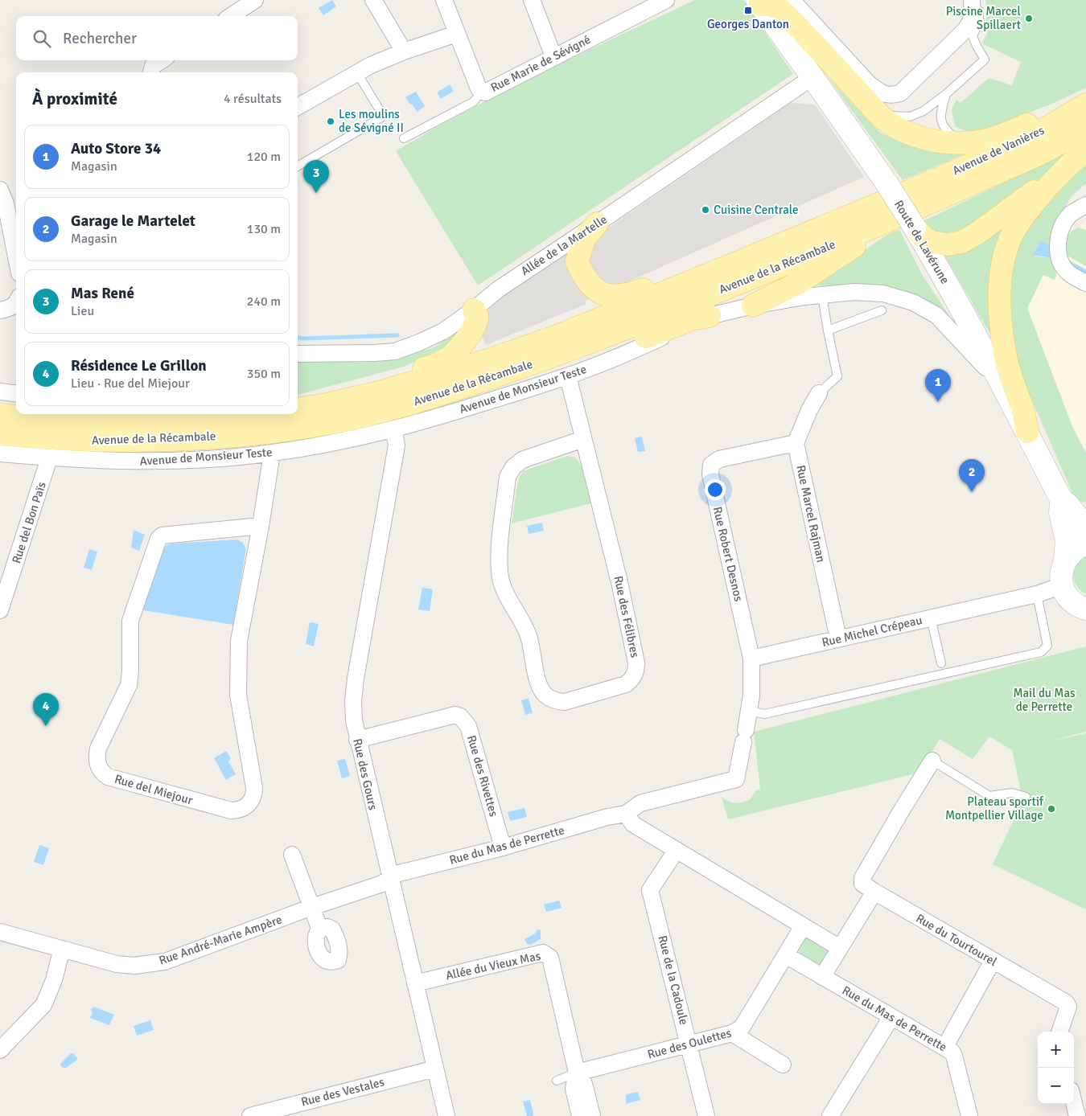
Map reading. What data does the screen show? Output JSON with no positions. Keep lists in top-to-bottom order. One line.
{"streets":{"main road":["Avenue de Vanières","Route de Lavérune","Avenue de la Récambale"],"street":["Rue Marie de Sévigné","Allée de la Martelle","Avenue de Monsieur Teste","Rue Marcel Rajman","Rue del Bon Païs","Rue Robert Desnos","Rue des Félibres","Rue Michel Crépeau","Rue des Gours","Rue des Rivettes","Rue del Miejour","Rue du Mas de Perrette","Rue André-Marie Ampère","Rue du Tourtourel","Allée du Vieux Mas","Rue de la Cadoule","Rue des Oulettes","Rue des Vestales"]},"crossings":[["Avenue de Vanières","Route de Lavérune"],["Avenue de Vanières","Avenue de la Récambale"],["Route de Lavérune","Allée de la Martelle"],["Route de Lavérune","Avenue de la Récambale"],["Route de Lavérune","Avenue de Monsieur Teste"],["Route de Lavérune","Rue Michel Crépeau"],["Avenue de Monsieur Teste","Rue del Bon Païs"],["Avenue de Monsieur Teste","Rue des Félibres"],["Avenue de Monsieur Teste","Rue des Gours"],["Avenue de Monsieur Teste","Rue del Miejour"],["Rue Marcel Rajman","Rue Robert Desnos"],["Rue Marcel Rajman","Rue Michel Crépeau"],["Rue Robert Desnos","Rue Michel Crépeau"],["Rue des Gours","Rue des Rivettes"],["Rue des Gours","Rue du Mas de Perrette"],["Rue des Gours","Rue André-Marie Ampère"],["Rue des Gours","Allée du Vieux Mas"],["Rue des Gours","Rue des Vestales"],["Rue des Rivettes","Rue du Mas de Perrette"],["Rue du Mas de Perrette","Rue André-Marie Ampère"],["Rue du Mas de Perrette","Rue des Oulettes"],["Allée du Vieux Mas","Rue des Oulettes"],["Rue de la Cadoule","Rue des Oulettes"]],"parks":["Mail du Mas de Perrette"],"places":{"transit":["Georges Danton"],"other":["Piscine Marcel Spillaert","Les moulins de Sévigné II","Cuisine Centrale","Plateau sportif Montpellier Village"]},"page":{"search":"Rechercher","heading":["À proximité","4 résultats"],"list":[{"mark":"1","name":"Auto Store 34","note":"Magasin","value":"120 m"},{"mark":"2","name":"Garage le Martelet","note":"Magasin","value":"130 m"},{"mark":"3","name":"Mas René","note":"Lieu","value":"240 m"},{"mark":"4","name":"Résidence Le Grillon","note":"Lieu · Rue del Miejour","value":"350 m"}],"pins":["3","1","2","4"],"map_buttons":["+","−"]}}
